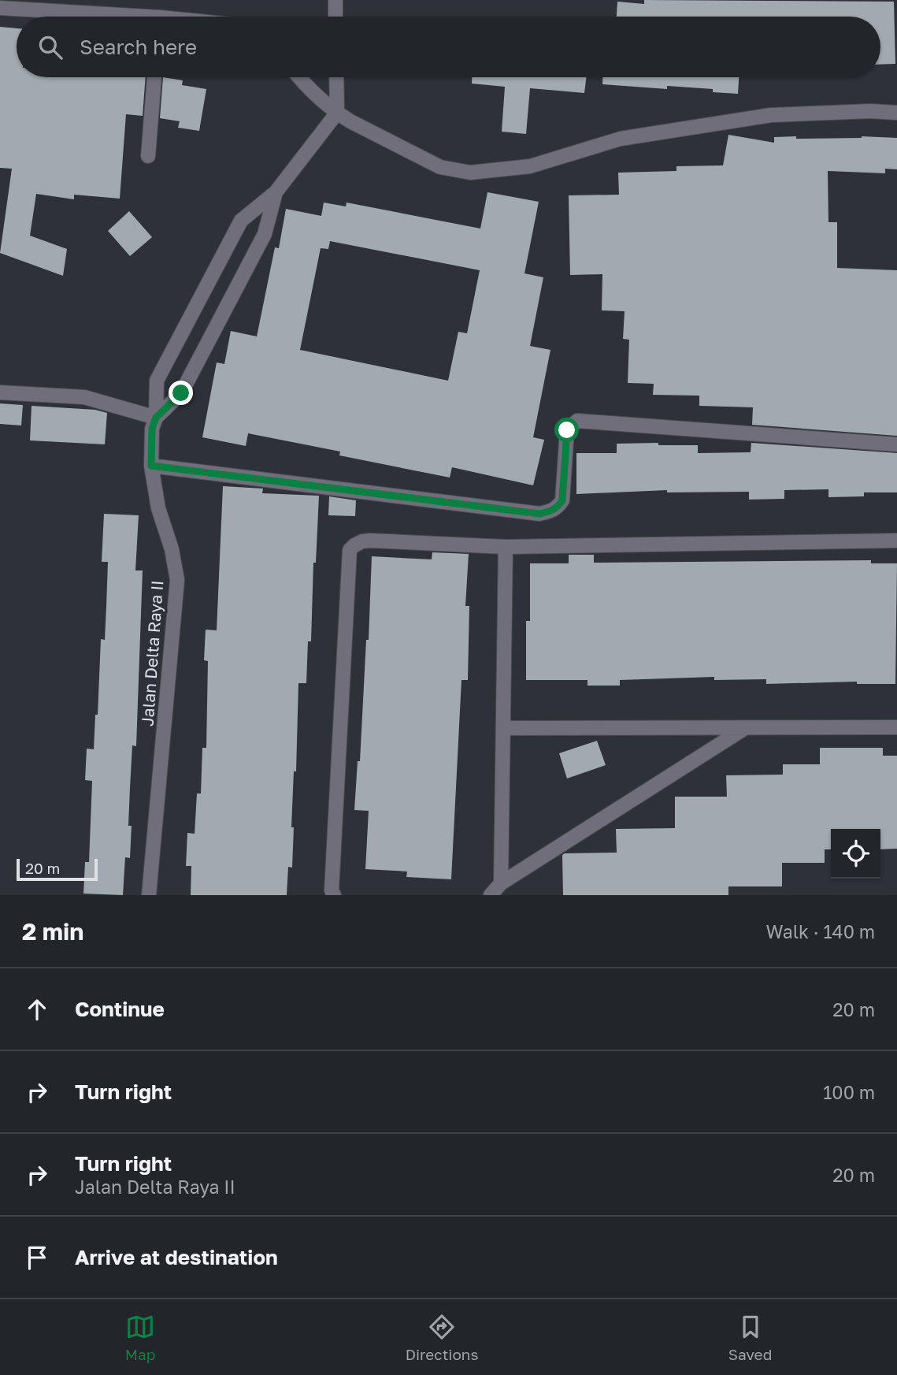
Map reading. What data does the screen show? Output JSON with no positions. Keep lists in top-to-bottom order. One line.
{"streets":{"street":["Jalan Delta Raya II"]},"scale_bar":"20 m","page":{"search":"Search here","scale":"20 m","heading":["2 min","Walk · 140 m"],"list":[["Continue","20 m"],["Turn right","100 m"],["Turn right","Jalan Delta Raya II","20 m"],"Arrive at destination"],"nav":["Map","Directions","Saved"]}}
